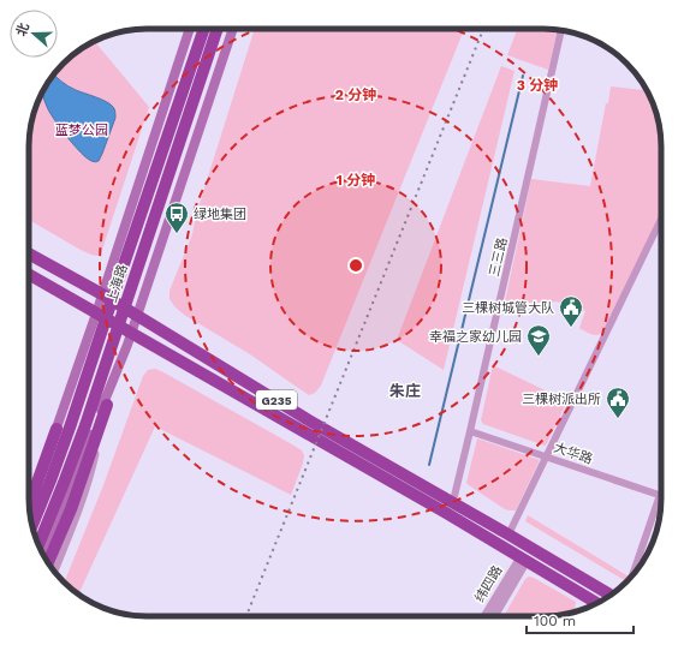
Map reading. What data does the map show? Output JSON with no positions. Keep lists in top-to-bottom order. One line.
{"streets":{"highway":["上海路","G235"],"street":["三三路","大华路","纬四路"]},"crossings":[["三三路","大华路"],["上海路","G235"],["G235","纬四路"]],"districts":["朱庄"],"parks":["蓝梦公园"],"places":{"bus stop":["绿地集团"],"public building":["三棵树城管大队","三棵树派出所"],"school or university":["幸福之家幼儿园"]},"scale_bar":"100 m","north":"left","rings":["3 分钟","2 分钟","1 分钟"]}
